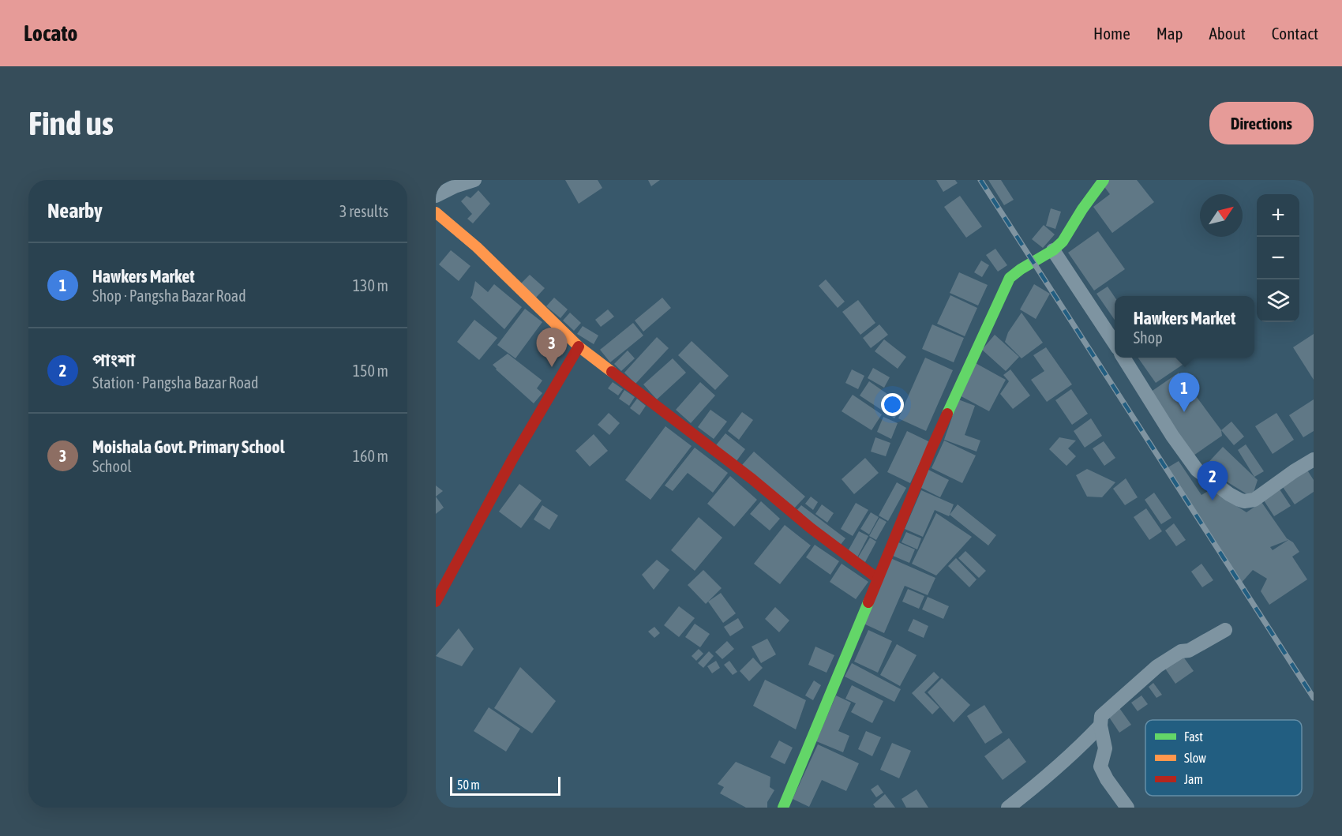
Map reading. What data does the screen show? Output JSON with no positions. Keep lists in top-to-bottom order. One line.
{"legend":["Fast","Slow","Jam"],"scale_bar":"50 m","north":"top right","page":{"header":"Locato","nav":["Home","Map","About","Contact"],"buttons":"Directions","title":"Find us","heading":["Nearby","3 results"],"map_buttons":["+","−"],"list":[{"mark":"1","name":"Hawkers Market","note":"Shop · Pangsha Bazar Road","value":"130 m"},{"mark":"2","name":"পাংশা","note":"Station · Pangsha Bazar Road","value":"150 m"},{"mark":"3","name":"Moishala Govt. Primary School","note":"School","value":"160 m"}],"popup":["Hawkers Market","Shop"],"pins":["3","1","2"],"scale":"50 m"}}
